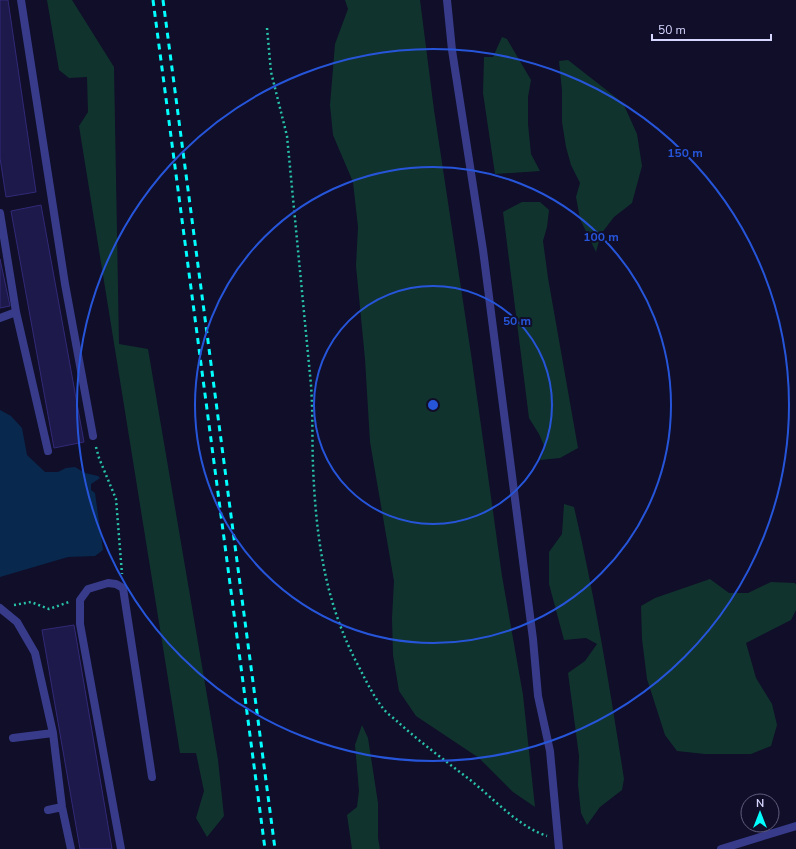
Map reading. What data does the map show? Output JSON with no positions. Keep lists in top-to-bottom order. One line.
{"scale_bar":"50 m","north":"top","rings":["150 m","100 m","50 m"]}
